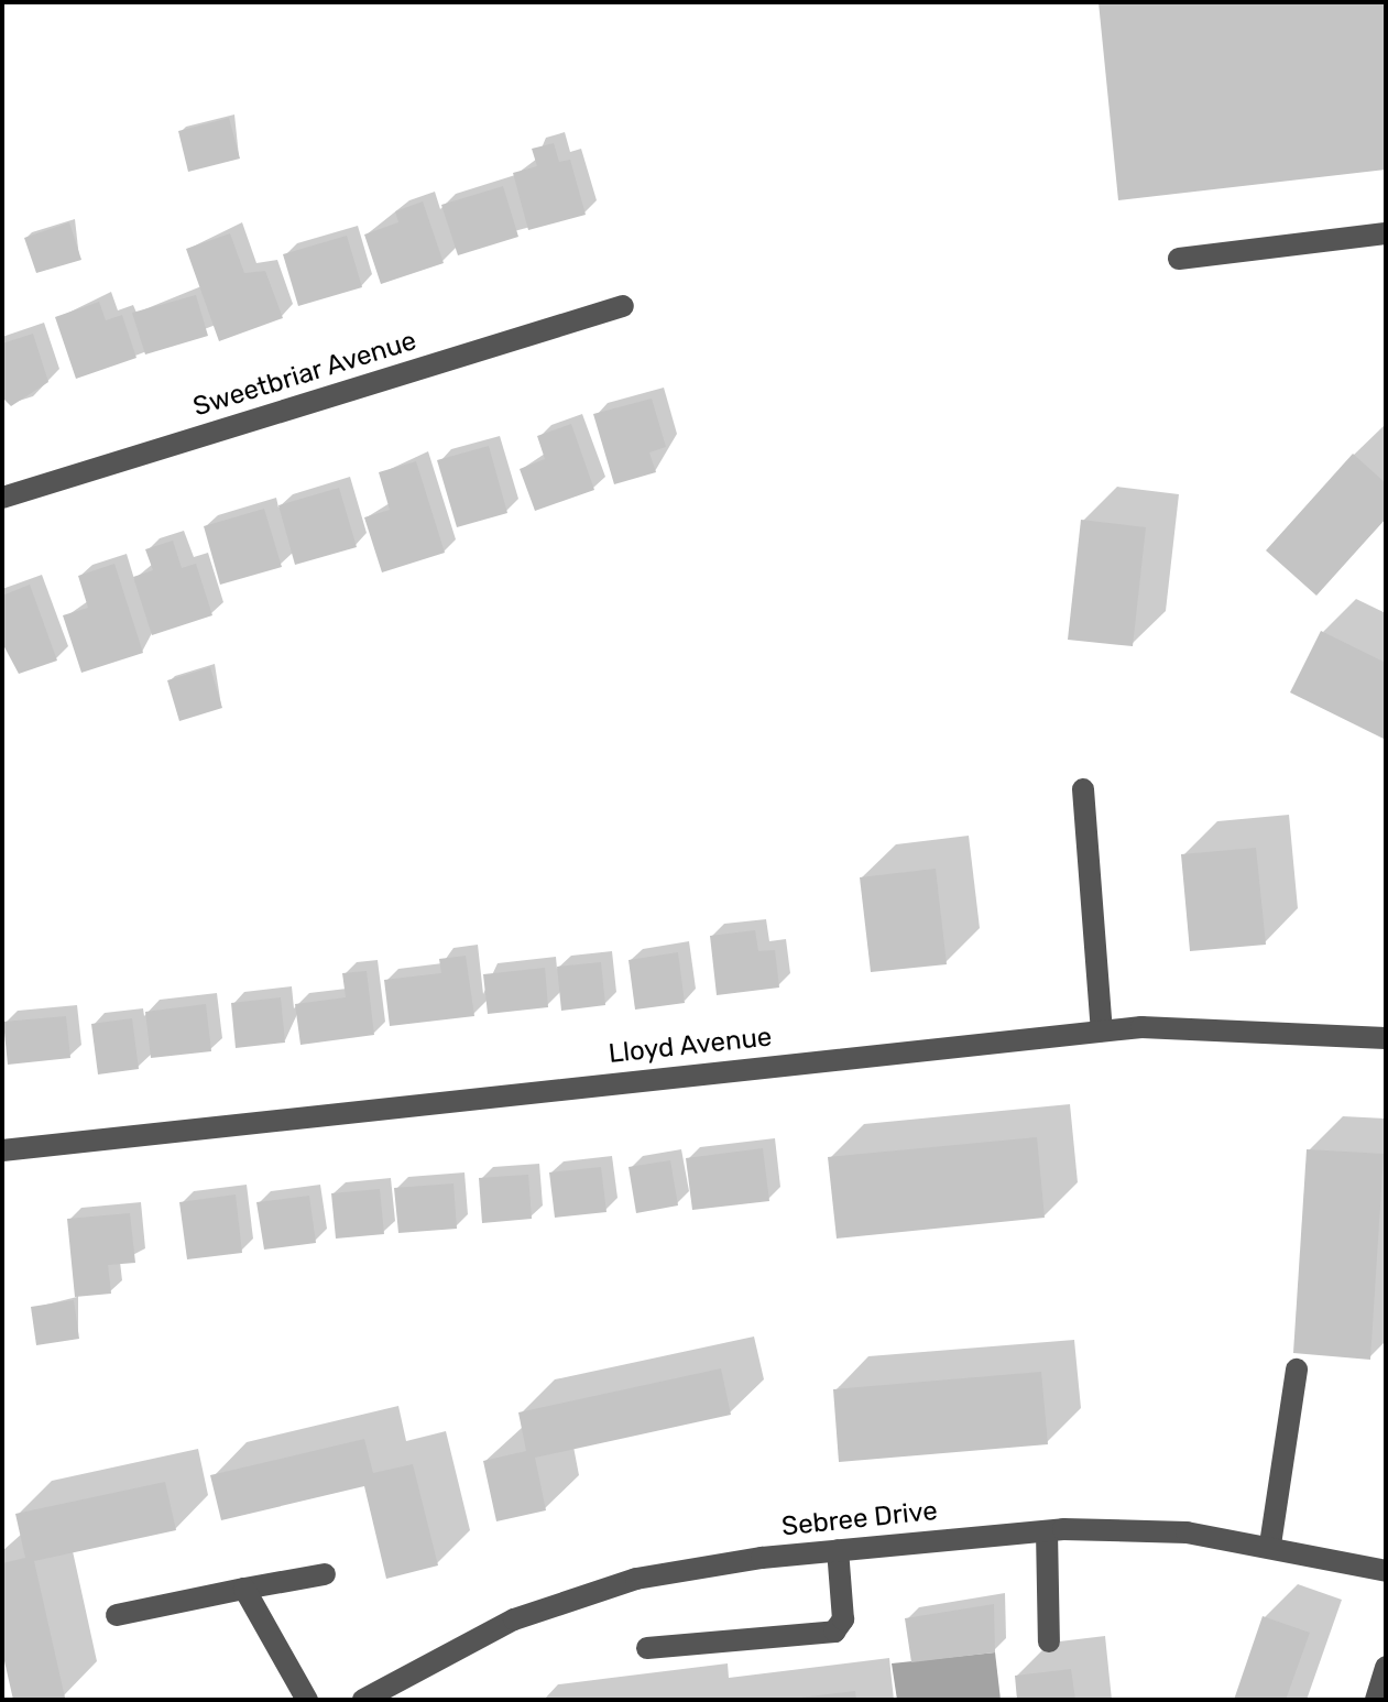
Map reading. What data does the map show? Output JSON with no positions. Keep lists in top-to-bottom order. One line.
{"streets":{"street":["Sweetbriar Avenue","Lloyd Avenue","Sebree Drive"]}}
